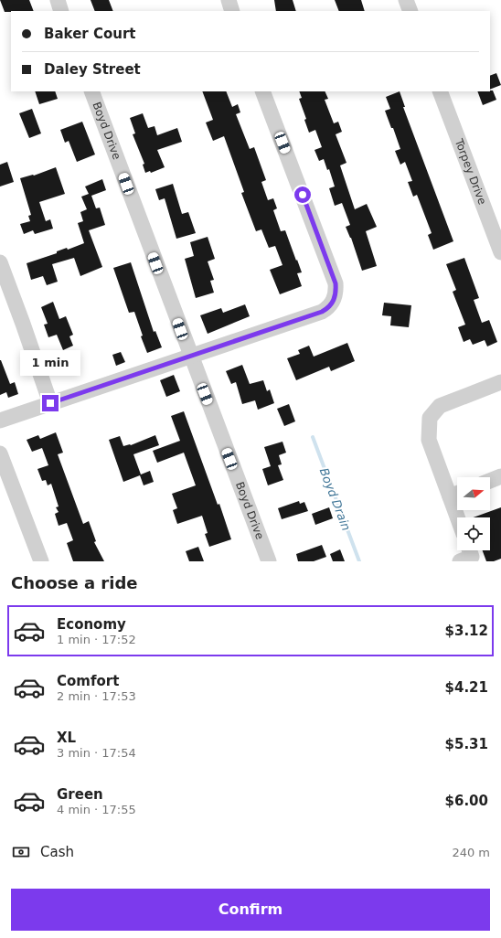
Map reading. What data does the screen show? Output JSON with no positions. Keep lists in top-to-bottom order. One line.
{"streets":{"street":["Boyd Drive","Torpey Drive"]},"water":["Boyd Drain"],"north":"right","page":{"banner":["Baker Court","Daley Street"],"bubble":"1 min","heading":"Choose a ride","list":[{"name":"Economy","note":"1 min · 17:52","value":"$3.12"},{"name":"Comfort","note":"2 min · 17:53","value":"$4.21"},{"name":"XL","note":"3 min · 17:54","value":"$5.31"},{"name":"Green","note":"4 min · 17:55","value":"$6.00"}],"pay":["Cash","240 m"],"buttons":"Confirm"}}
